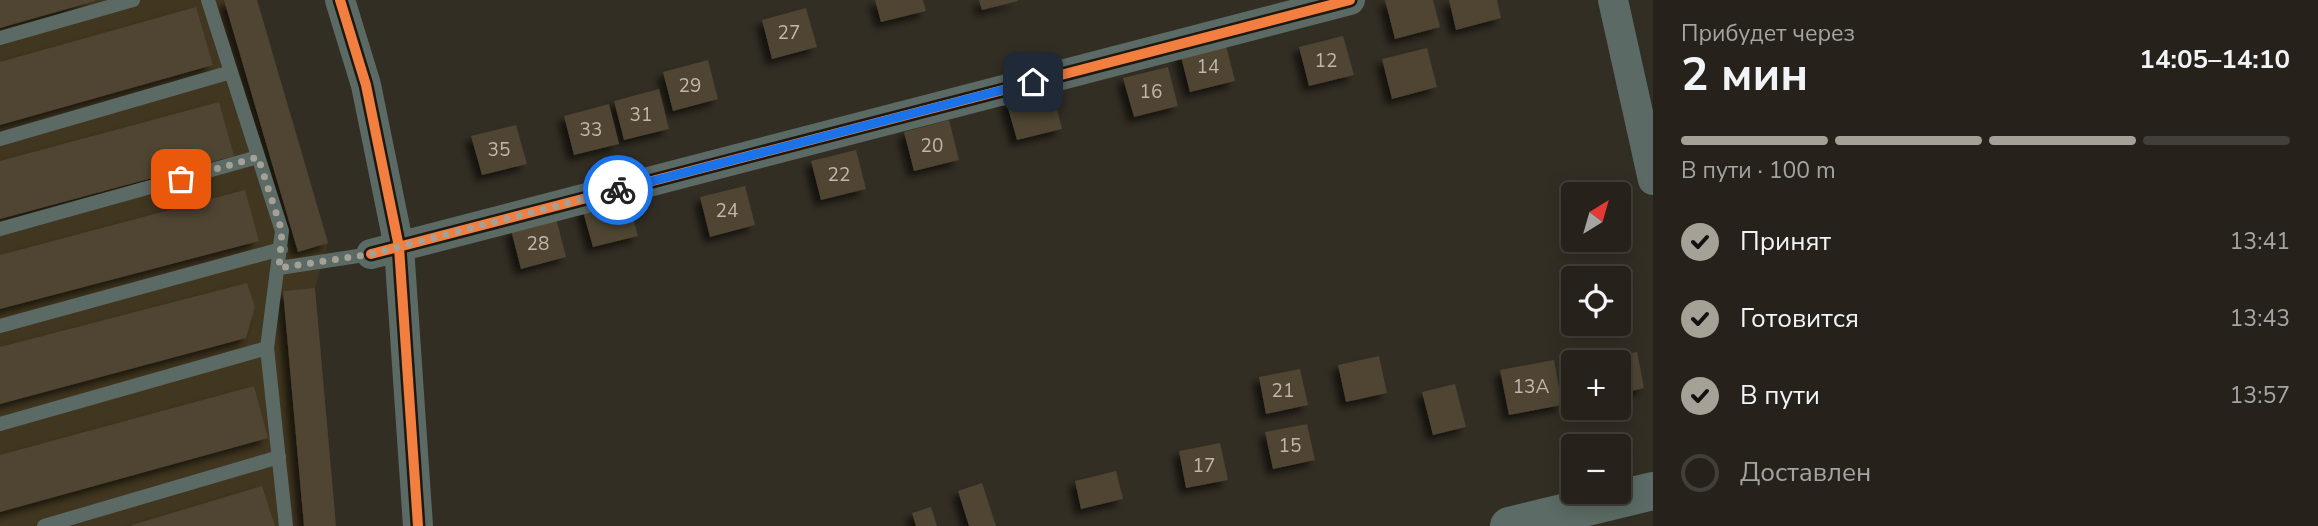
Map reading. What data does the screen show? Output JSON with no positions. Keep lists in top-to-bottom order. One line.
{"house_numbers":["27","12","14","29","16","31","33","20","35","22","24","28","13А","21","15","17"],"north":"top right","page":{"heading":["2 мин","Прибудет через","14:05–14:10"],"bar":"В пути · 100 m","map_buttons":["+","−"],"list":[["Принят","13:41"],["Готовится","13:43"],["В пути","13:57"],"Доставлен"]}}
